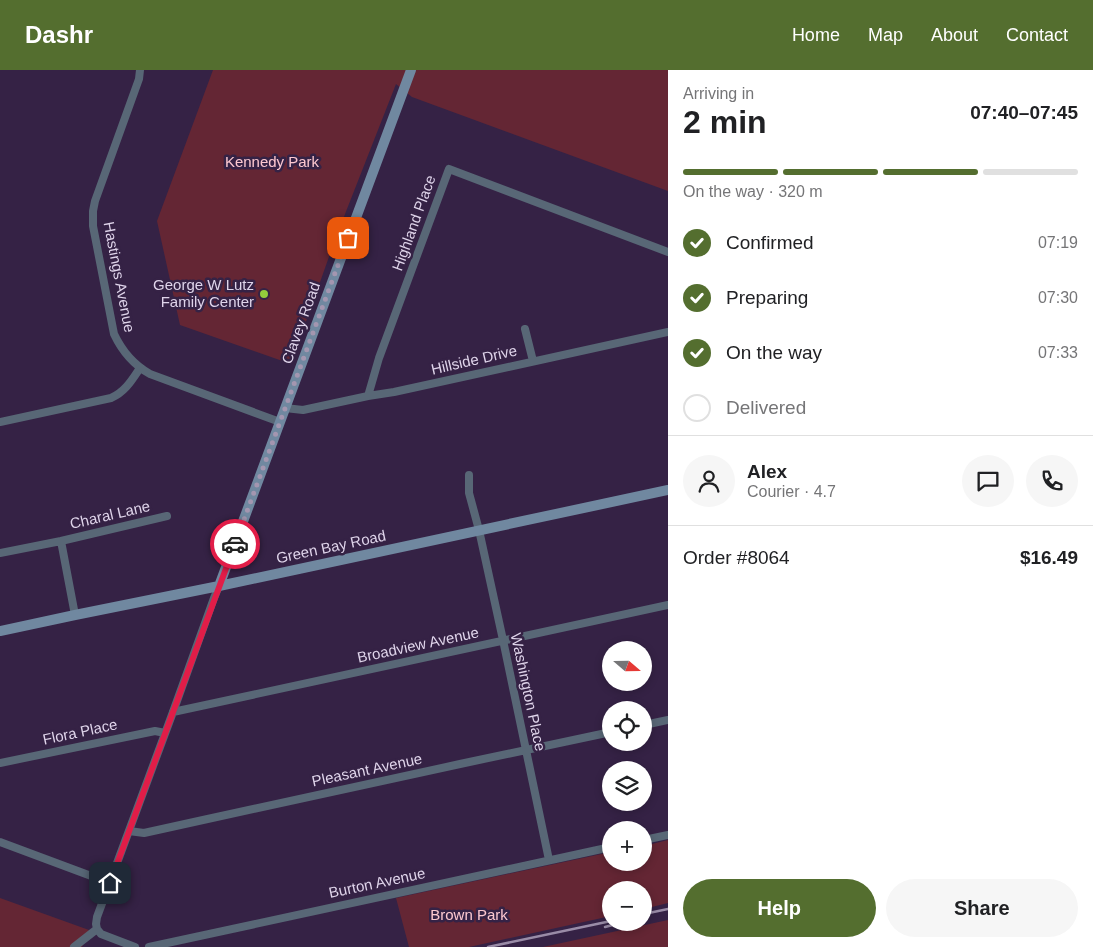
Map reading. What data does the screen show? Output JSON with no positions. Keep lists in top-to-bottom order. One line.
{"streets":{"main road":["Clavey Road","Green Bay Road"],"street":["Highland Place","Hastings Avenue","Hillside Drive","Charal Lane","Broadview Avenue","Washington Place","Flora Place","Pleasant Avenue","Burton Avenue"]},"crossings":[["Highland Place","Hillside Drive"],["Hastings Avenue","Clavey Road"],["Clavey Road","Hillside Drive"],["Clavey Road","Green Bay Road"],["Charal Lane","Green Bay Road"],["Green Bay Road","Washington Place"],["Broadview Avenue","Washington Place"],["Washington Place","Pleasant Avenue"],["Washington Place","Burton Avenue"]],"parks":["Kennedy Park","Brown Park"],"places":["George W Lutz Family Center"],"north":"right","page":{"header":"Dashr","nav":["Home","Map","About","Contact"],"heading":["2 min","Arriving in","07:40–07:45"],"panel":["Alex","Courier · 4.7","Order #8064","$16.49"],"bar":"On the way · 320 m","list":[["Confirmed","07:19"],["Preparing","07:30"],["On the way","07:33"],"Delivered"],"map_buttons":["+","−"],"buttons":["Help","Share"]}}
